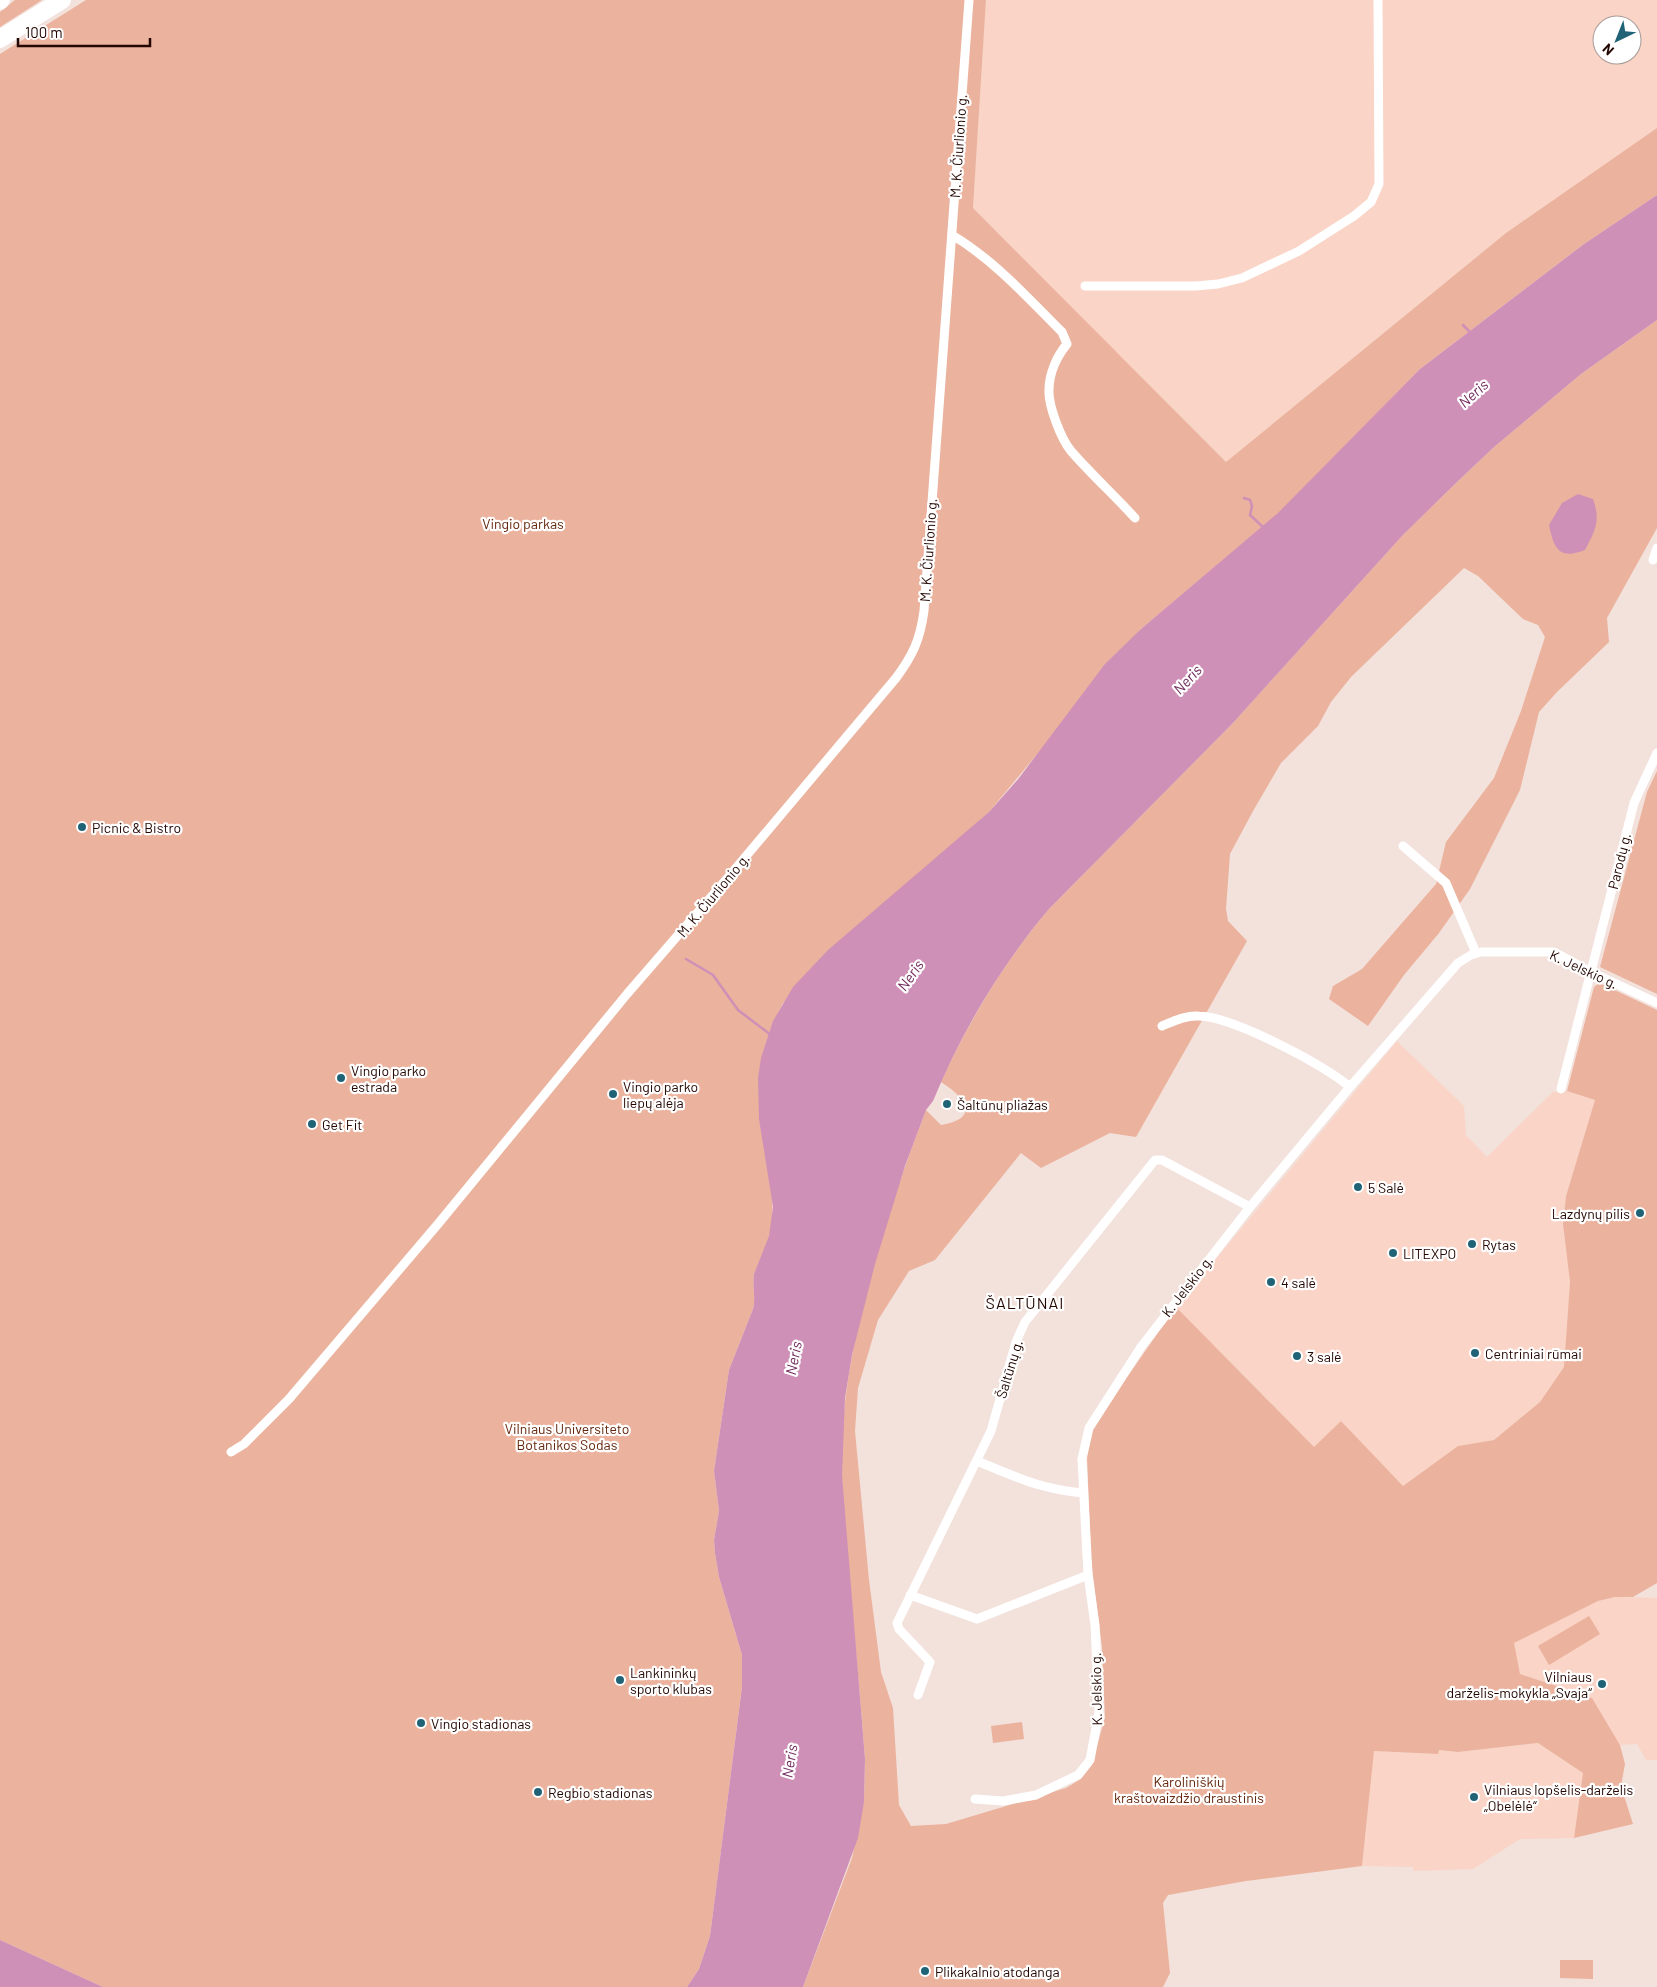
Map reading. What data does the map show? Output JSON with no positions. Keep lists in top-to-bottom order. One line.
{"streets":{"street":["M. K. Čiurlionio g.","Parodų g.","K. Jelskio g.","Šaltūnų g."]},"crossings":[["Parodų g.","K. Jelskio g."],["K. Jelskio g.","Šaltūnų g."]],"districts":["ŠALTŪNAI"],"water":["Neris"],"parks":["Vingio parkas","Vilniaus Universiteto Botanikos Sodas","Karoliniškių kraštovaizdžio draustinis"],"places":["Picnic & Bistro","Vingio parko estrada","Vingio parko liepų alėja","Šaltūnų pliažas","Get Fit","5 Salė","Lazdynų pilis","Rytas","LITEXPO","4 salė","Centriniai rūmai","3 salė","Lankininkų sporto klubas","Vilniaus darželis-mokykla „Svaja“","Vingio stadionas","Regbio stadionas","Vilniaus lopšelis-darželis „Obelėlė“","Plikakalnio atodanga"],"scale_bar":"100 m","north":"bottom left"}
